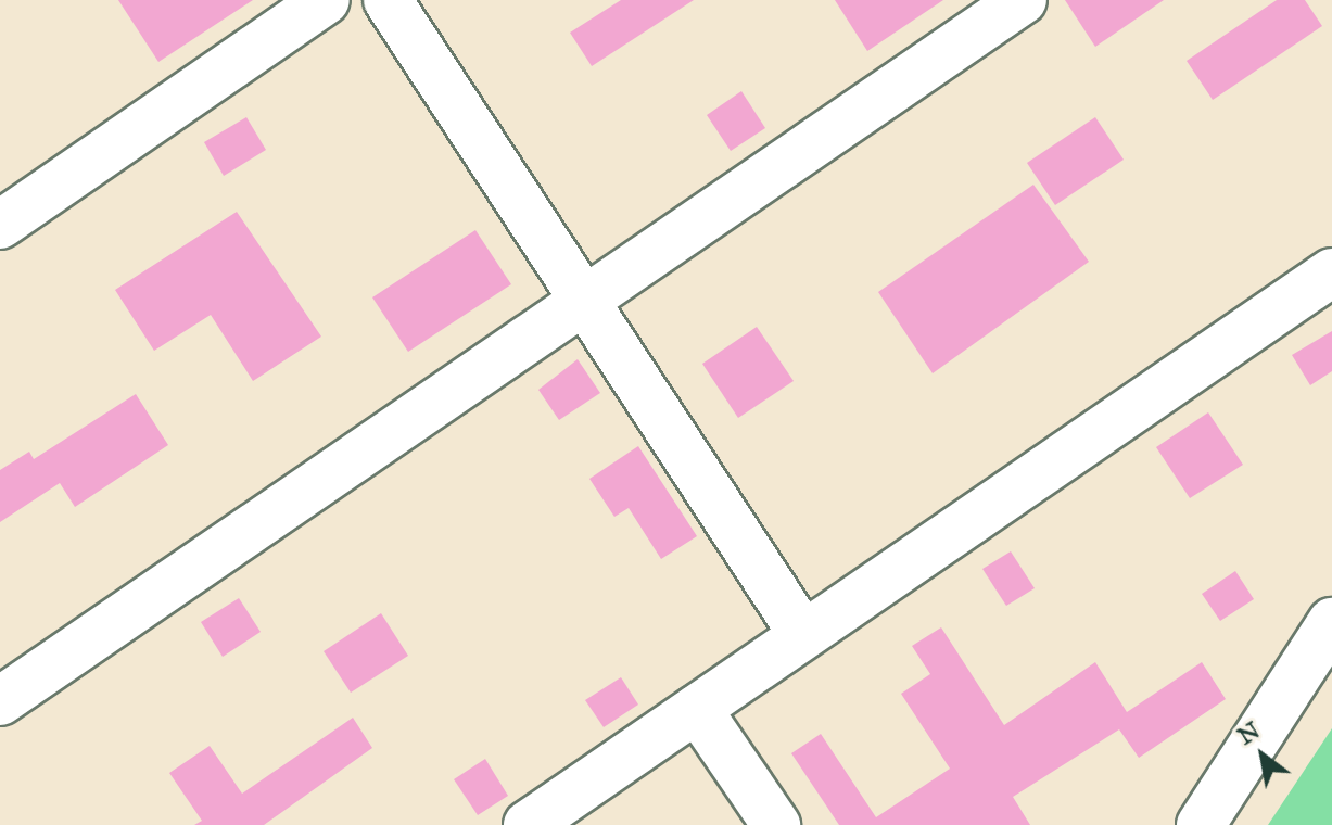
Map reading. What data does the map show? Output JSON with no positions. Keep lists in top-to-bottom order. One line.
{"north":"top left"}
